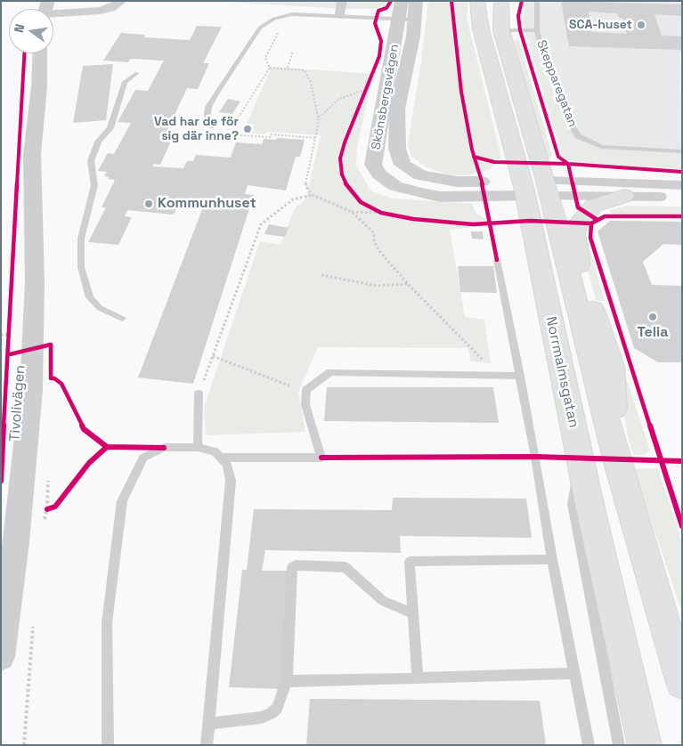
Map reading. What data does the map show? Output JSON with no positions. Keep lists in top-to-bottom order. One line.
{"streets":{"main road":["Norrmalmsgatan"],"street":["Skönsbergsvägen","Tivolivägen"],"lane":["Skepparegatan"]},"crossings":[["Skönsbergsvägen","Norrmalmsgatan"]],"places":["SCA-huset","Vad har de för sig där inne?","Kommunhuset","Telia"],"north":"left"}
